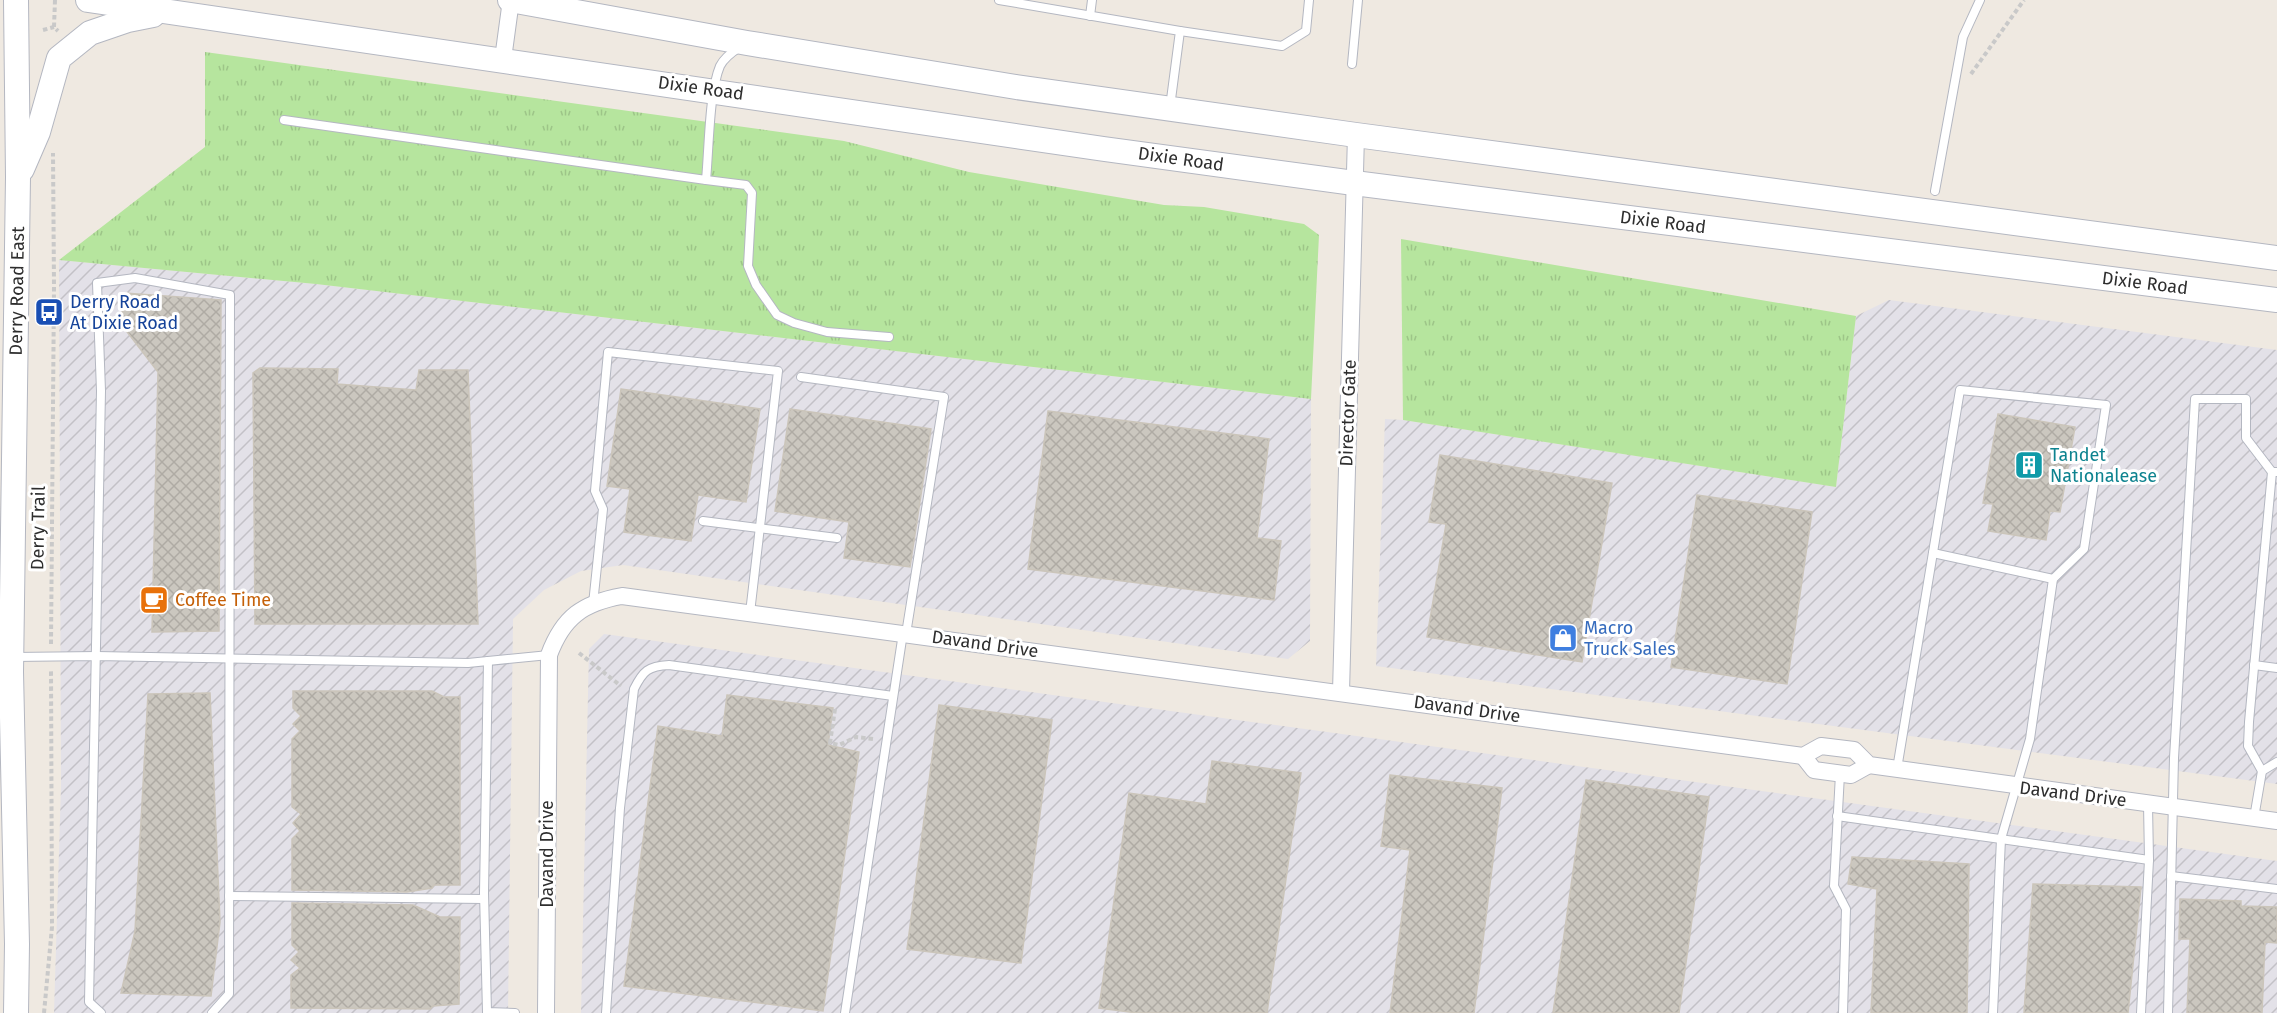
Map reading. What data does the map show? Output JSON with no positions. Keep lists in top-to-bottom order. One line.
{"streets":{"main road":["Dixie Road","Derry Road East"],"street":["Director Gate","Davand Drive"],"path":["Derry Trail"]},"crossings":[["Dixie Road","Director Gate"],["Director Gate","Davand Drive"]],"places":{"bus stop":["Derry Road At Dixie Road"],"building":["Tandet Nationalease"],"cafe":["Coffee Time"],"shop":["Macro Truck Sales"]}}
